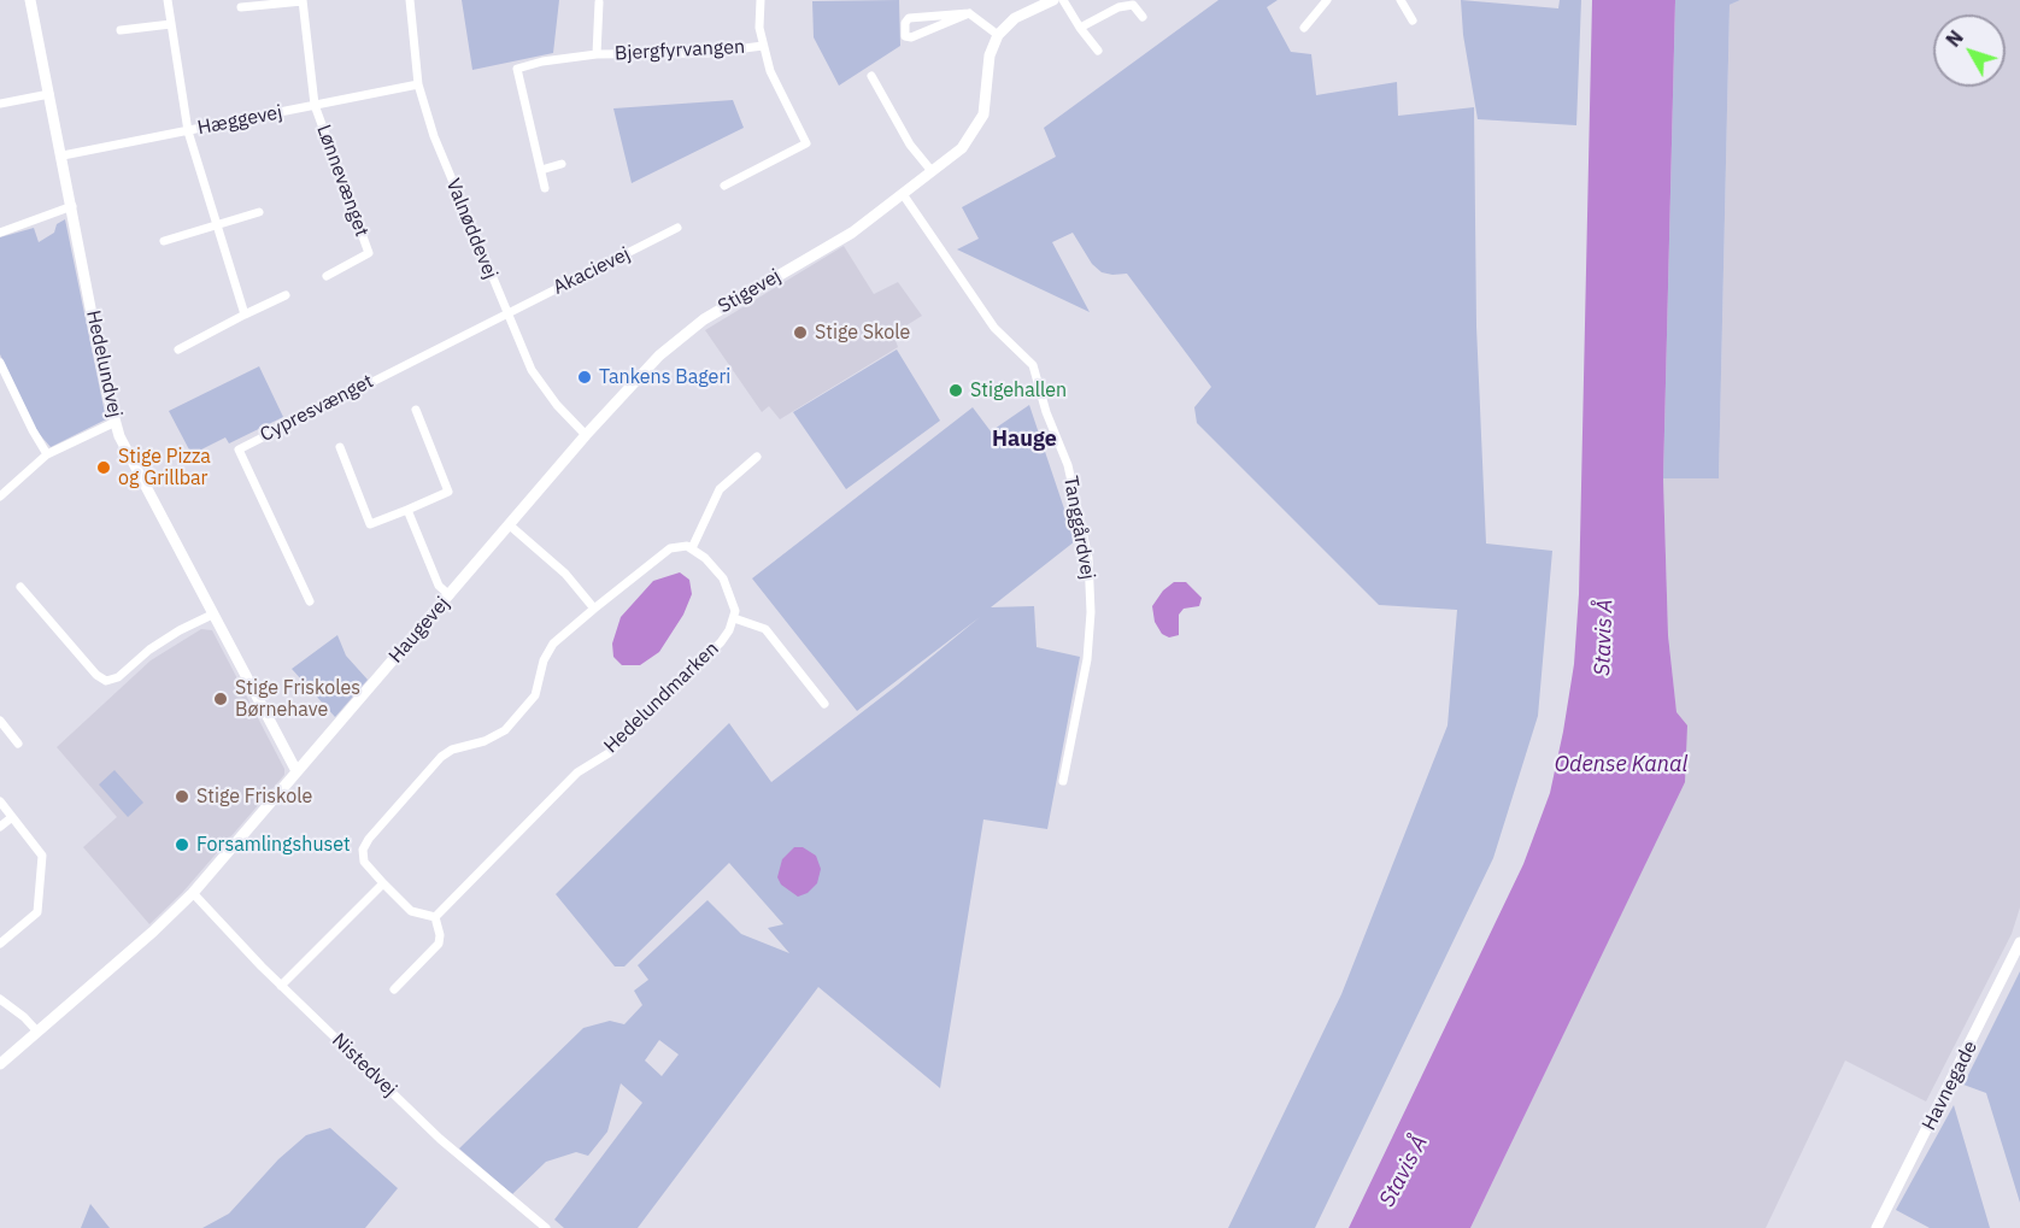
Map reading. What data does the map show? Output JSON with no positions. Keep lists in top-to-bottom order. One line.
{"streets":{"street":["Bjergfyrvangen","Hæggevej","Lønnevænget","Valnøddevej","Akacievej","Stigevej","Hedelundvej","Cypresvænget","Tanggårdvej","Haugevej","Hedelundmarken","Nistedvej","Havnegade"]},"crossings":[["Hæggevej","Lønnevænget"],["Hæggevej","Valnøddevej"],["Hæggevej","Hedelundvej"],["Valnøddevej","Akacievej"],["Valnøddevej","Stigevej"],["Valnøddevej","Cypresvænget"],["Valnøddevej","Haugevej"],["Akacievej","Cypresvænget"],["Stigevej","Tanggårdvej"],["Stigevej","Haugevej"],["Hedelundvej","Haugevej"],["Haugevej","Nistedvej"]],"districts":["Hauge"],"water":["Stavis Å","Odense Kanal"],"places":["Stige Skole","Tankens Bageri","Stigehallen","Stige Pizza og Grillbar","Stige Friskoles Børnehave","Stige Friskole","Forsamlingshuset"],"north":"top left"}
